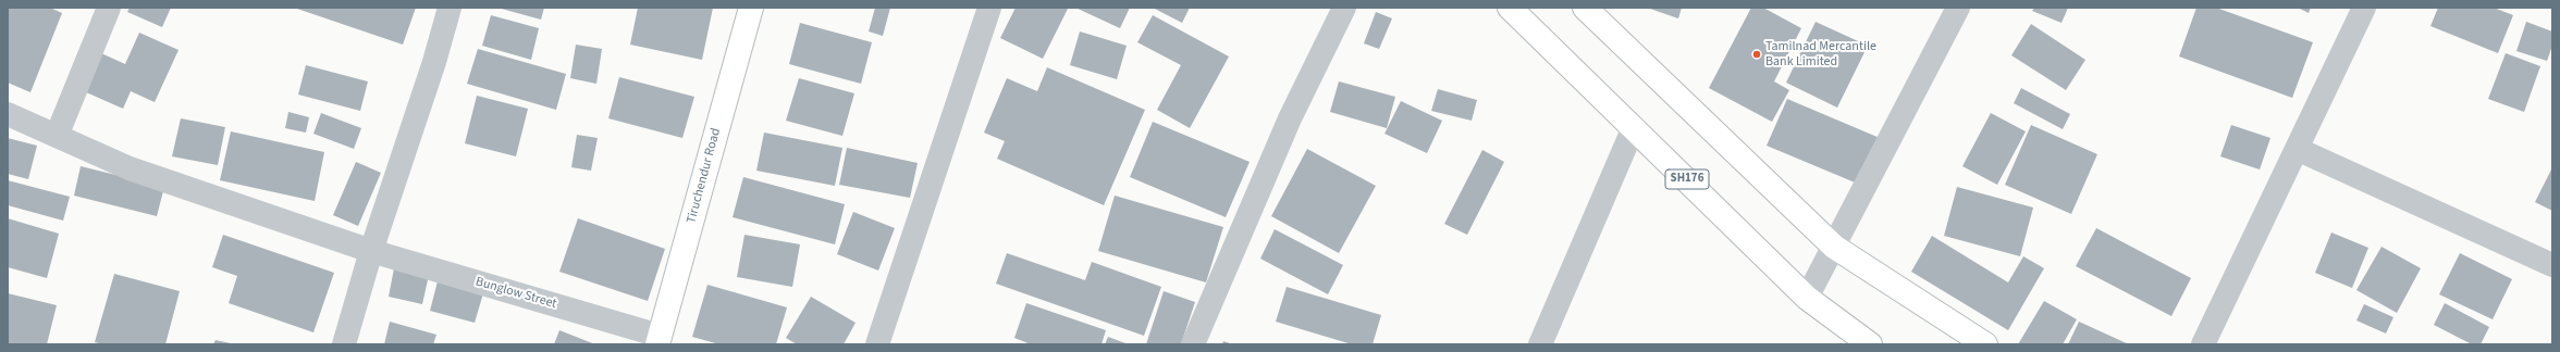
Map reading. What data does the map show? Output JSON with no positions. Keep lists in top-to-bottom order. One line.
{"streets":{"main road":["Tiruchendur Road","SH176"],"street":["Bunglow Street"]},"crossings":[["Tiruchendur Road","Bunglow Street"]],"places":["Tamilnad Mercantile Bank Limited"]}
